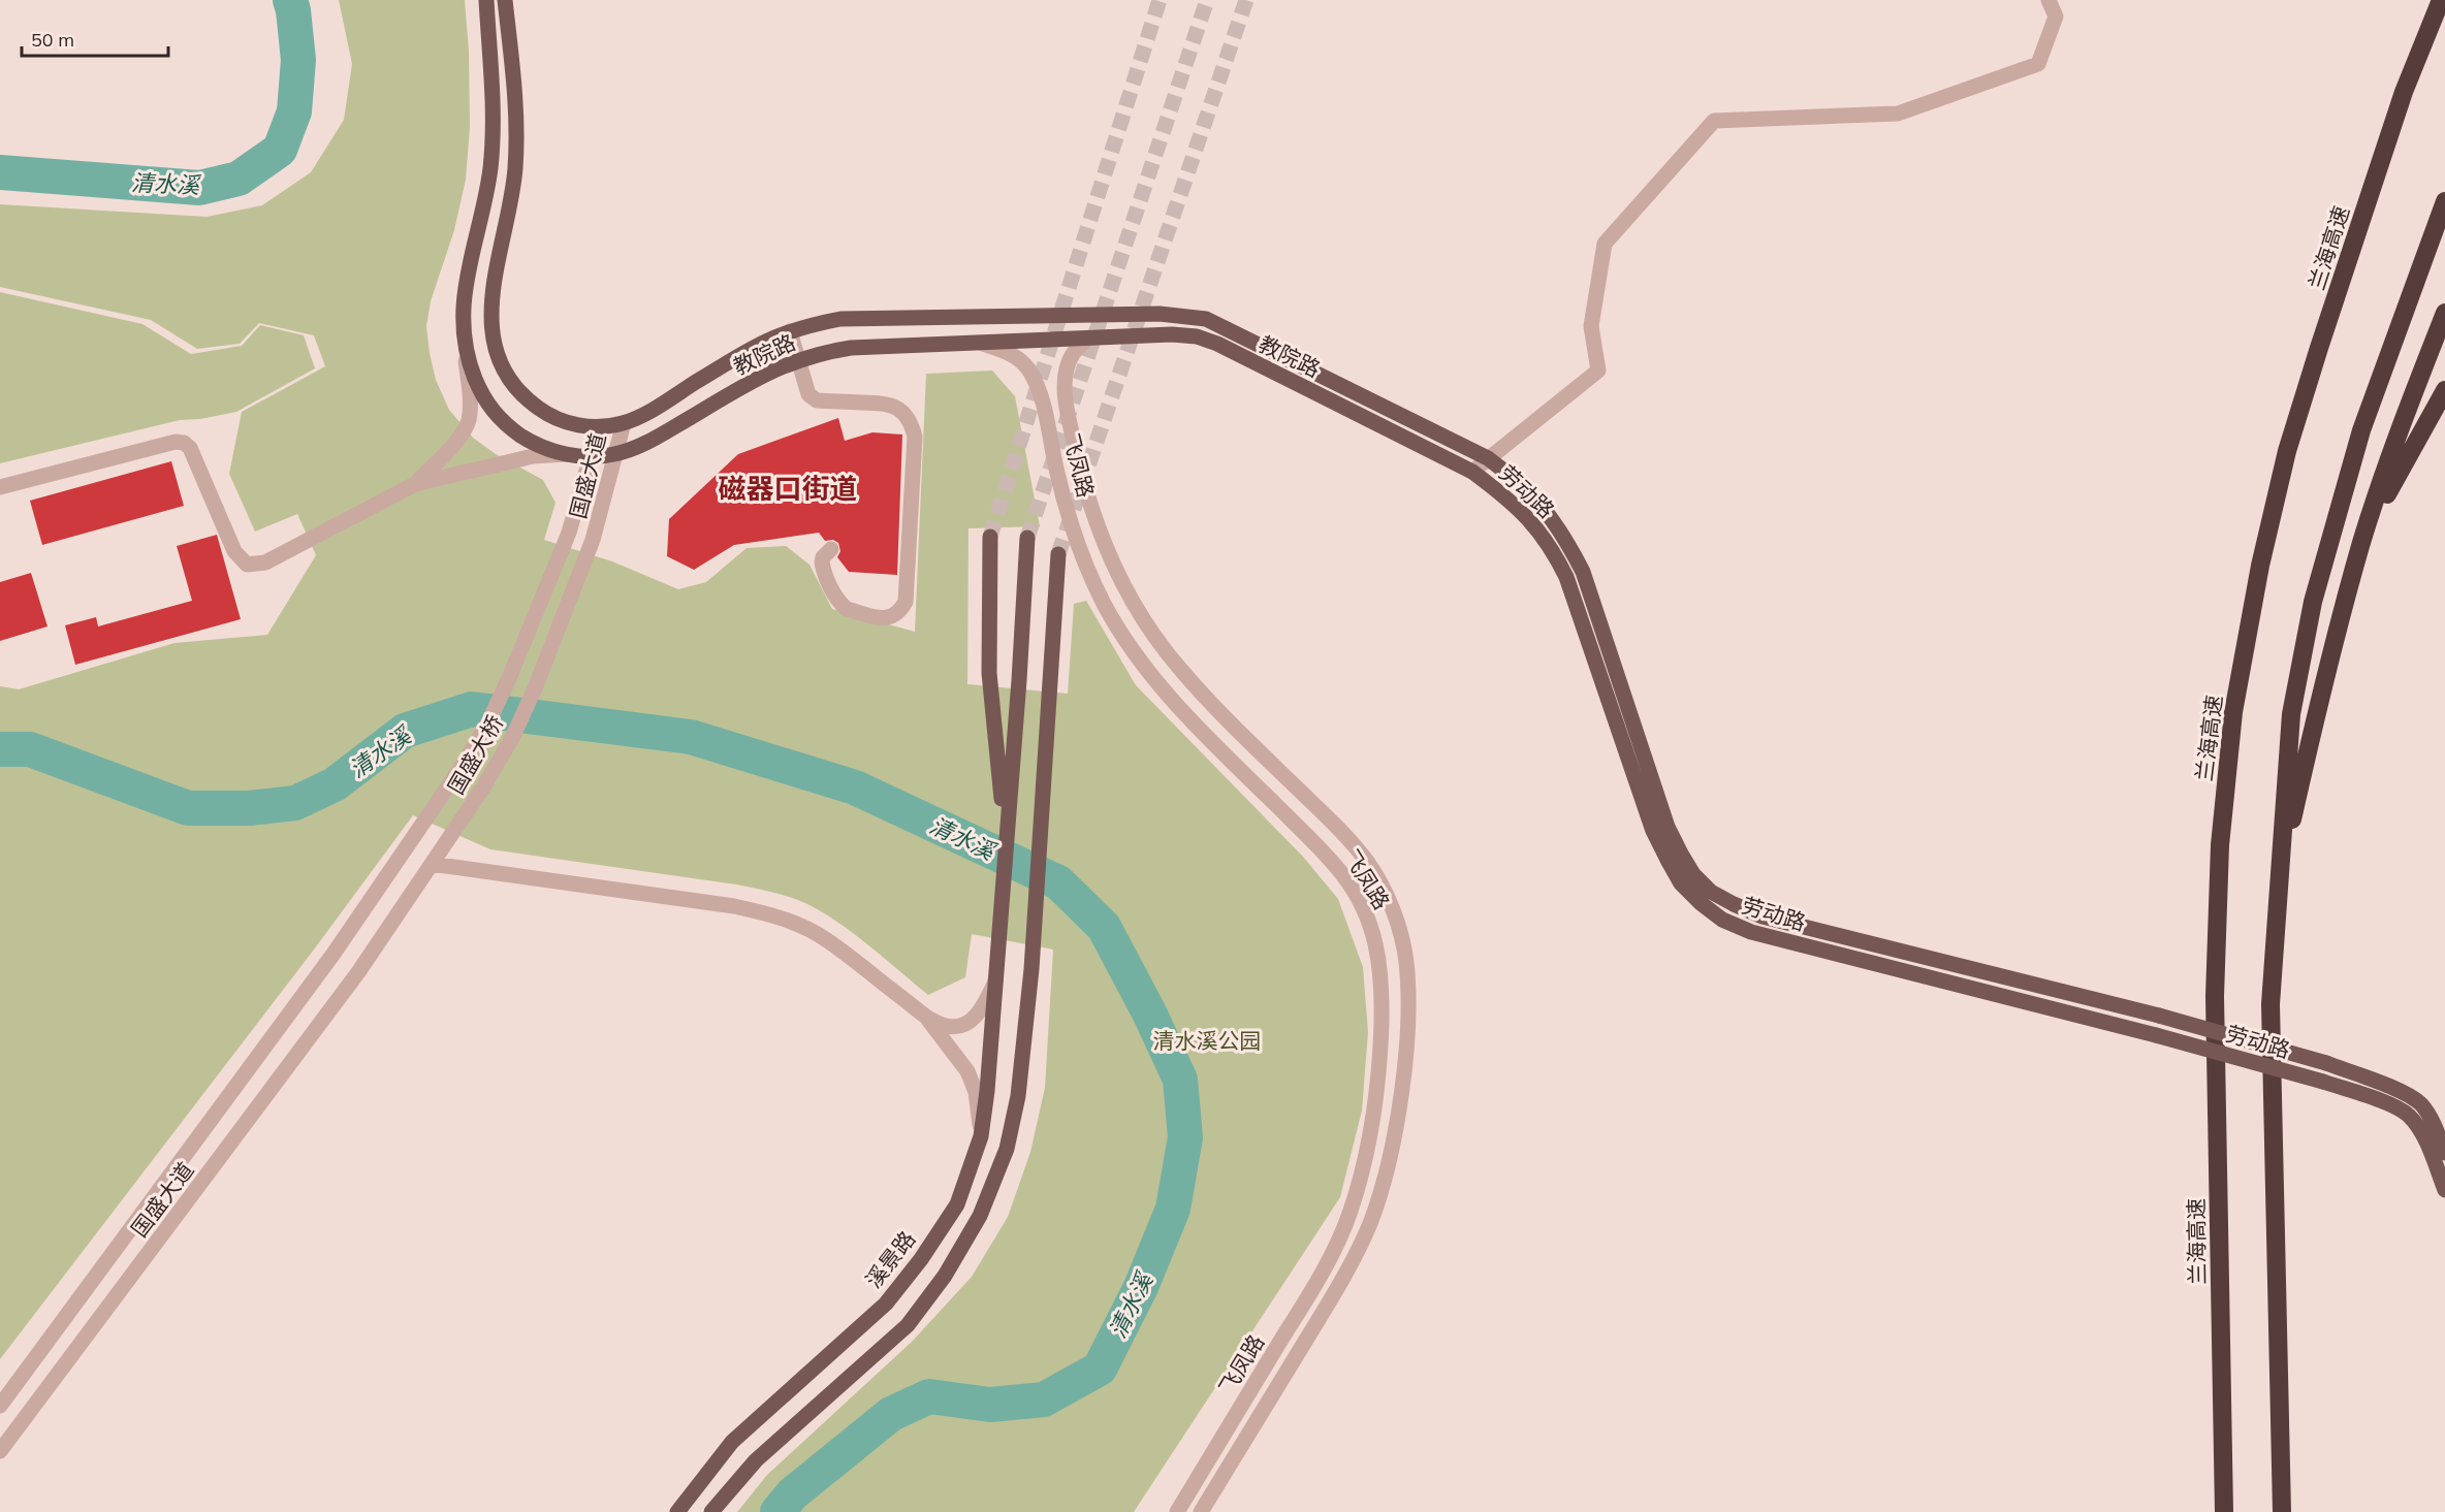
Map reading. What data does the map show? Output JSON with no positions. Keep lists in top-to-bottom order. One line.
{"streets":{"highway":["兰海高速"],"main road":["教院路","劳动路","溪景路"],"street":["飞凤路","国盛大道","国盛大桥"]},"crossings":[["教院路","飞凤路"],["教院路","国盛大道"],["教院路","劳动路"],["国盛大道","国盛大桥"]],"districts":["磁器口街道"],"water":["清水溪"],"parks":["清水溪公园"],"scale_bar":"50 m"}
